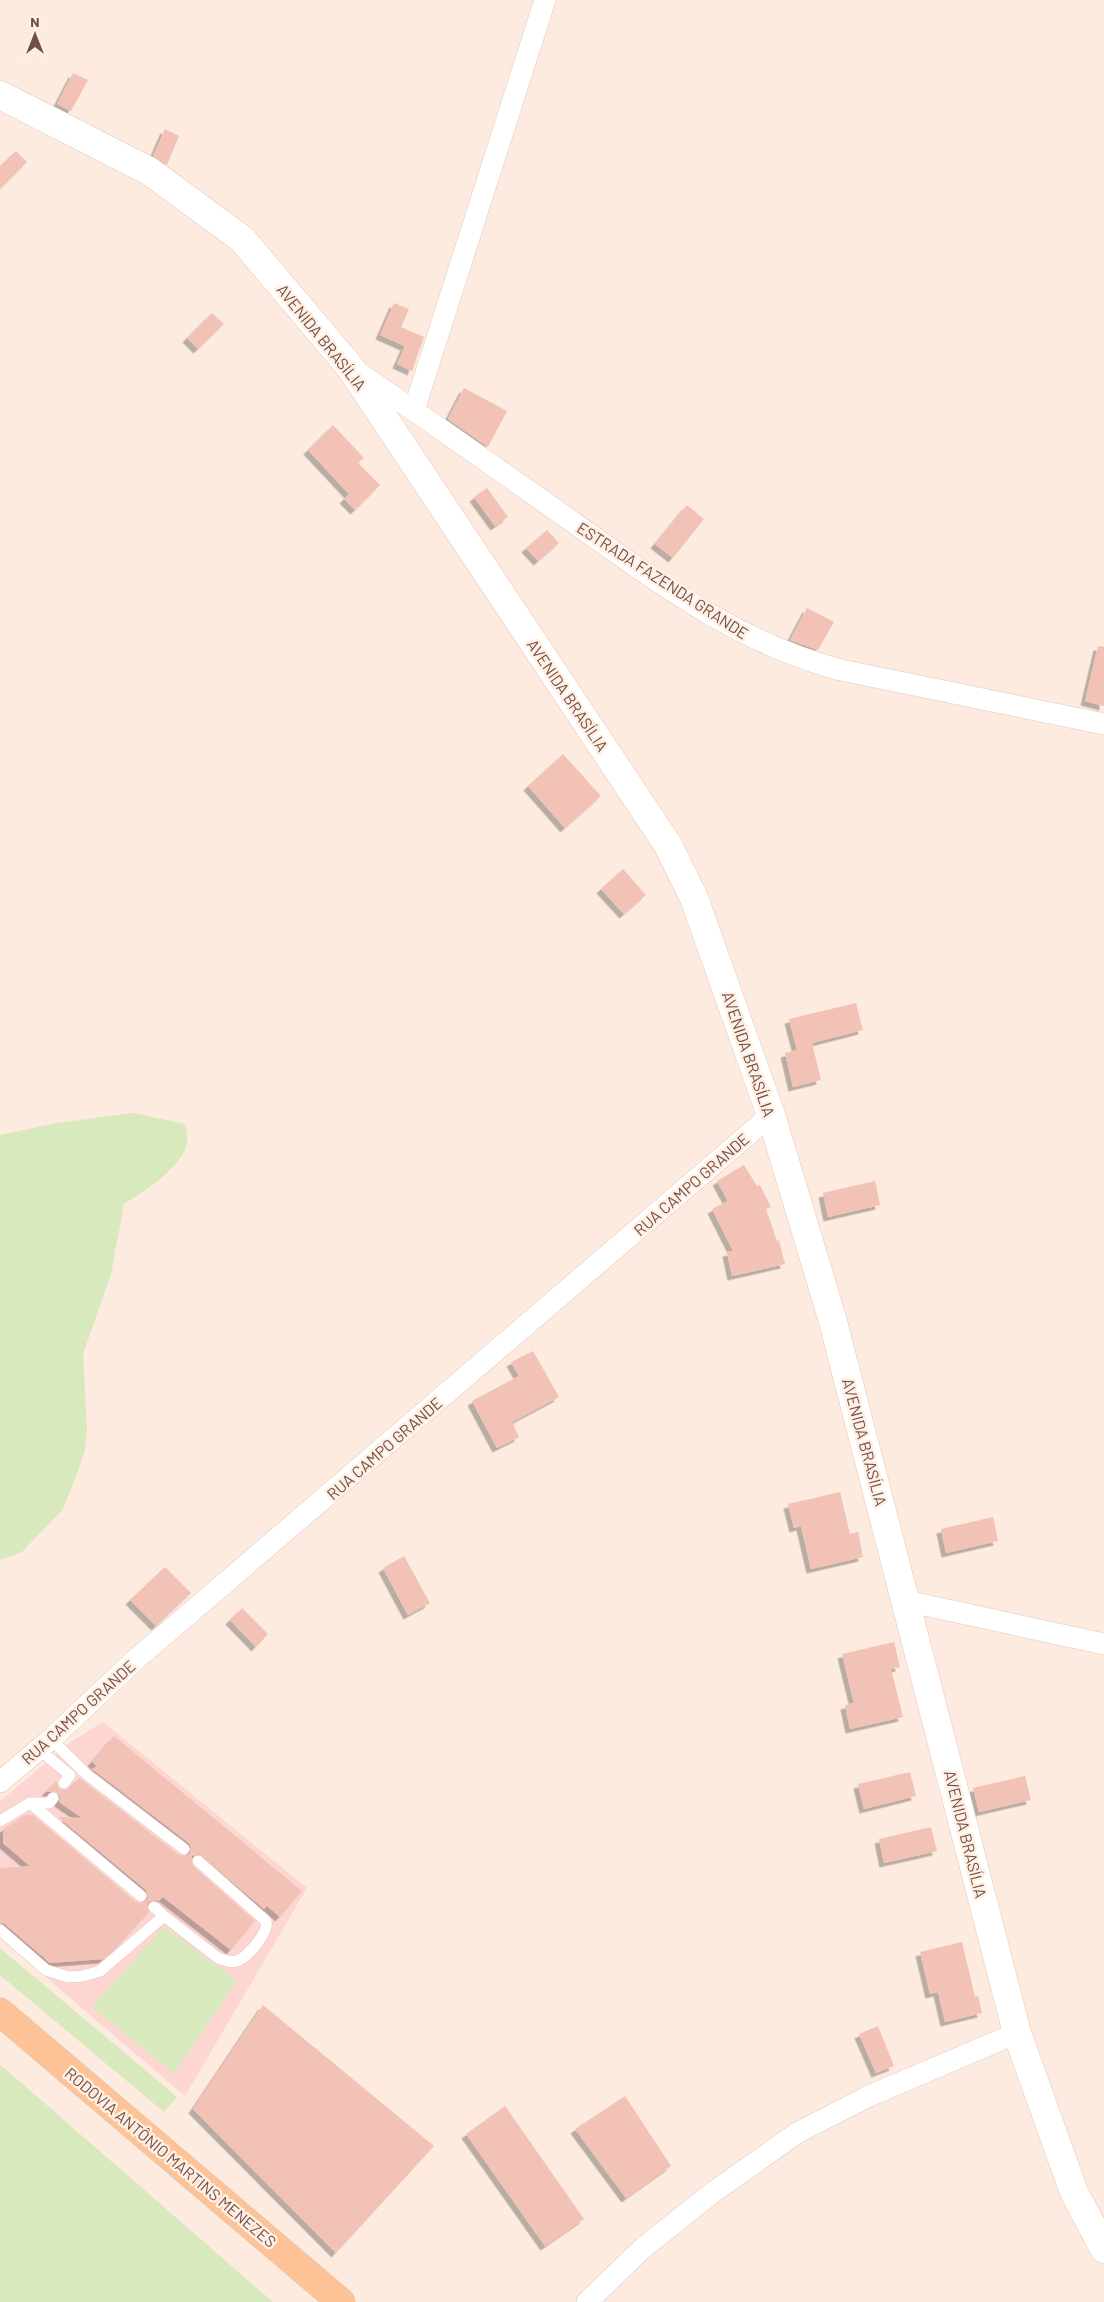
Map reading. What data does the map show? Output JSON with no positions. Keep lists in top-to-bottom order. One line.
{"streets":{"main road":["AVENIDA BRASÍLIA","RODOVIA ANTÔNIO MARTINS MENEZES"],"street":["ESTRADA FAZENDA GRANDE","RUA CAMPO GRANDE"]},"crossings":[["AVENIDA BRASÍLIA","ESTRADA FAZENDA GRANDE"],["AVENIDA BRASÍLIA","RUA CAMPO GRANDE"]],"north":"top"}
